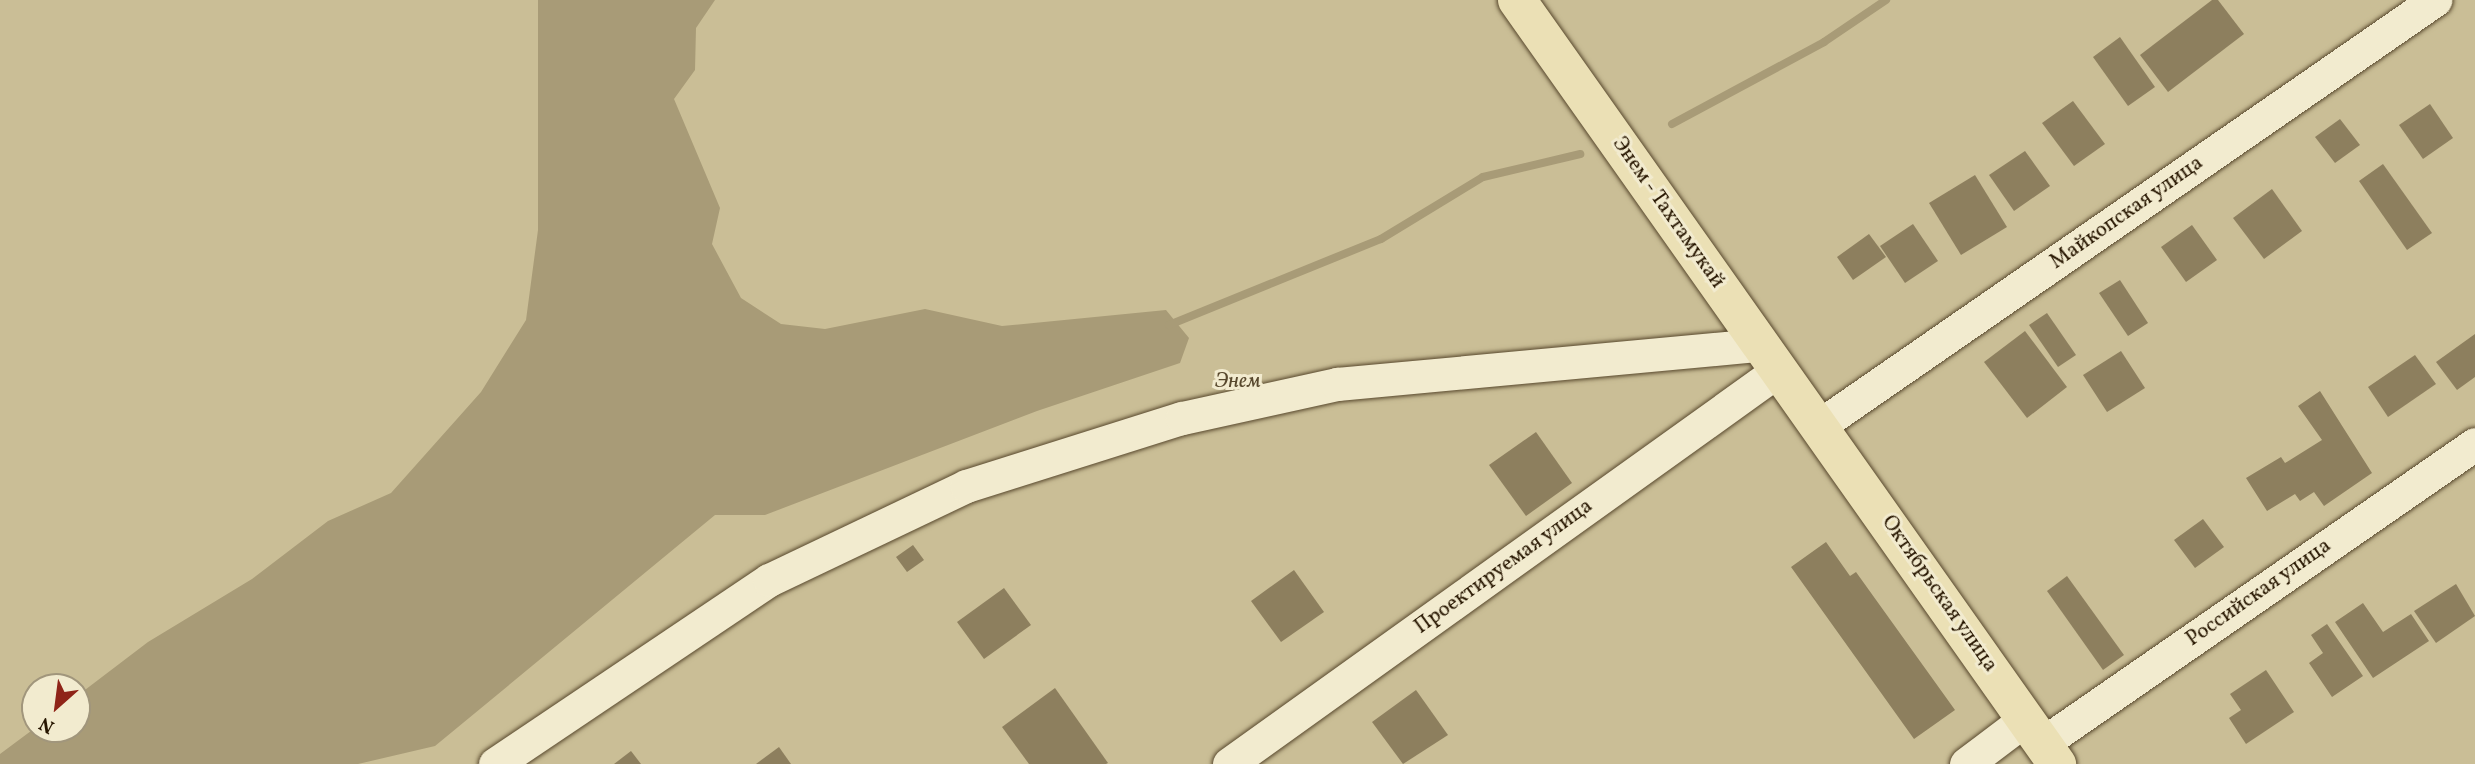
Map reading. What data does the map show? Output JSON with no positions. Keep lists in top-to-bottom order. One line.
{"streets":{"main road":["Энем - Тахтамукай","Октябрьская улица"],"street":["Майкопская улица","Проектируемая улица","Российская улица"]},"crossings":[["Энем - Тахтамукай","Майкопская улица"],["Энем - Тахтамукай","Проектируемая улица"],["Энем - Тахтамукай","Октябрьская улица"],["Майкопская улица","Октябрьская улица"],["Российская улица","Октябрьская улица"]],"parks":["Энем"],"north":"bottom left"}
